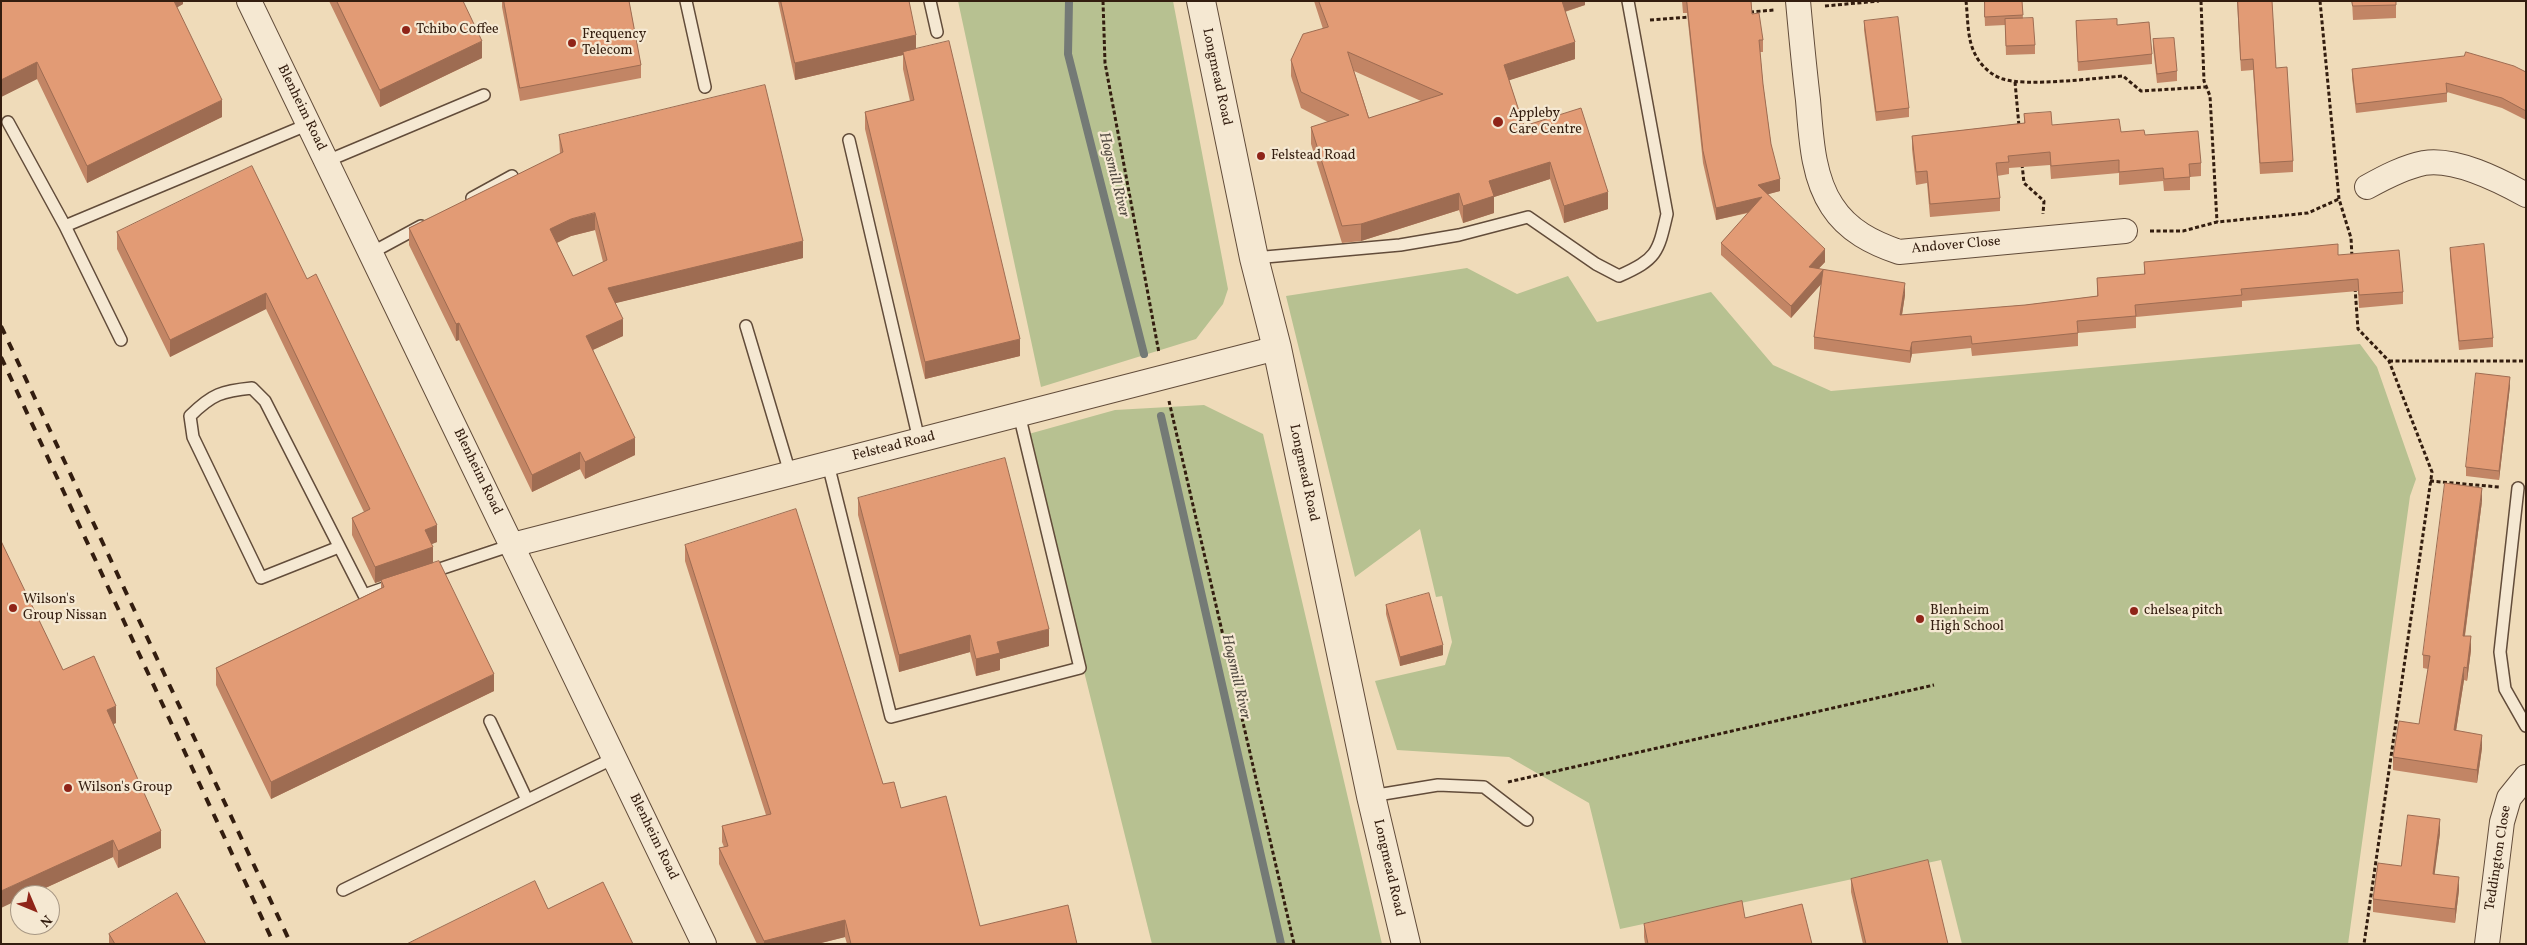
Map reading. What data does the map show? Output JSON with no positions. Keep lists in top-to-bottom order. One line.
{"streets":{"street":["Longmead Road","Blenheim Road","Andover Close","Felstead Road","Teddington Close"]},"crossings":[["Longmead Road","Felstead Road"],["Blenheim Road","Felstead Road"]],"water":["Hogsmill River"],"places":["Tchibo Coffee","Frequency Telecom","Appleby Care Centre","Felstead Road","Wilson's Group Nissan","chelsea pitch","Blenheim High School","Wilson's Group"],"north":"bottom right"}
